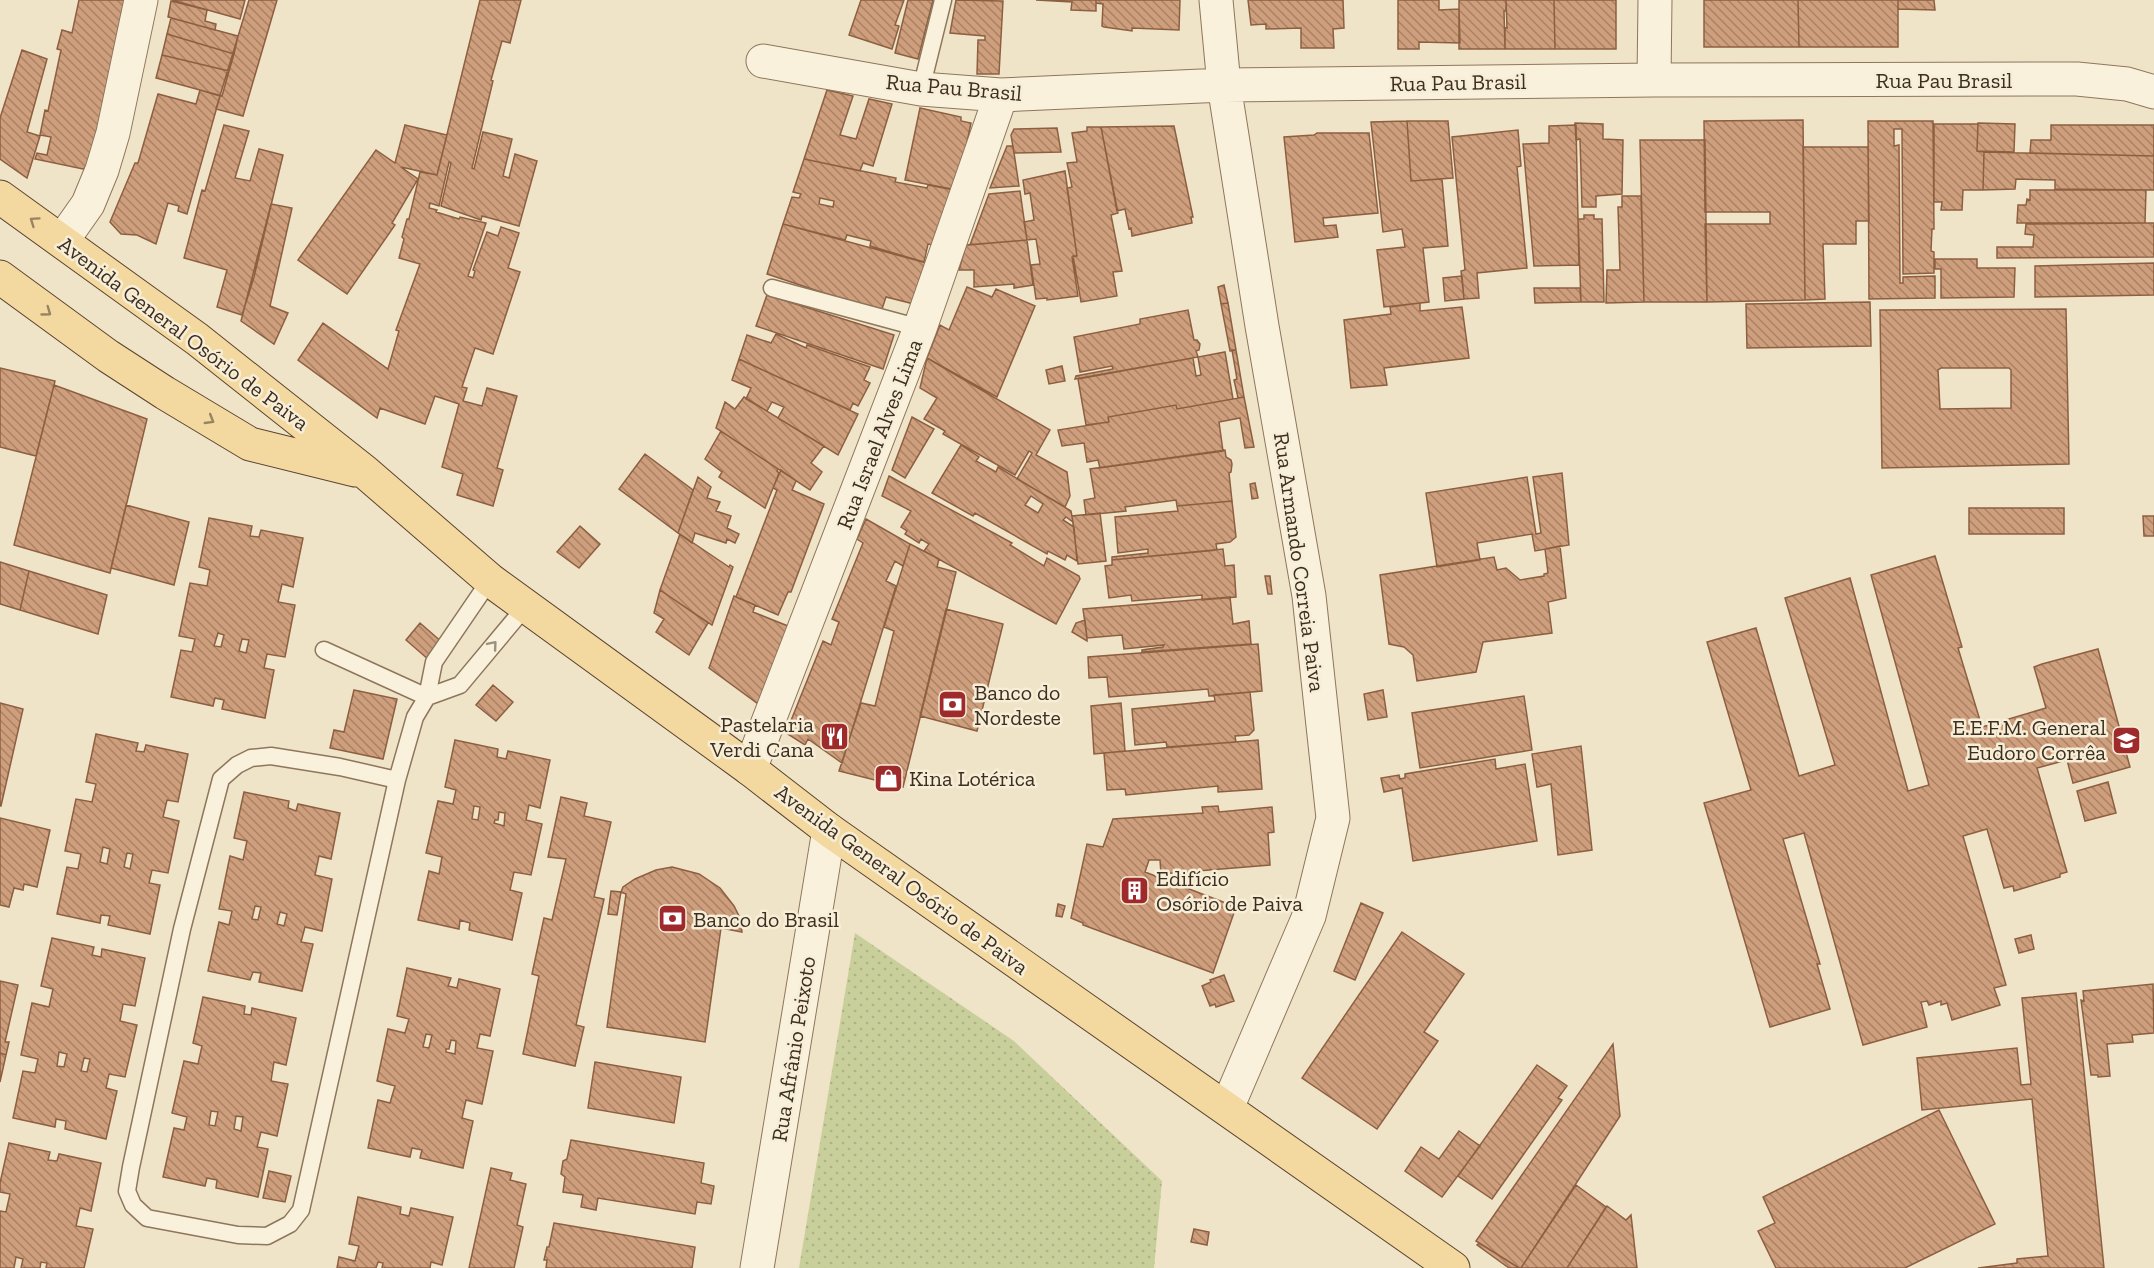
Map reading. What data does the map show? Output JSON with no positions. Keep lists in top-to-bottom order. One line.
{"streets":{"main road":["Avenida General Osório de Paiva"],"street":["Rua Pau Brasil","Rua Israel Alves Lima","Rua Armando Correia Paiva","Rua Afrânio Peixoto"]},"crossings":[["Rua Pau Brasil","Rua Israel Alves Lima"],["Rua Pau Brasil","Rua Armando Correia Paiva"],["Avenida General Osório de Paiva","Rua Israel Alves Lima"],["Avenida General Osório de Paiva","Rua Armando Correia Paiva"],["Avenida General Osório de Paiva","Rua Afrânio Peixoto"]],"places":{"bank":["Banco do Nordeste","Banco do Brasil"],"restaurant":["Pastelaria Verdi Cana"],"school or university":["E.E.F.M. General Eudoro Corrêa"],"shop":["Kina Lotérica"],"building":["Edifício Osório de Paiva"]}}
